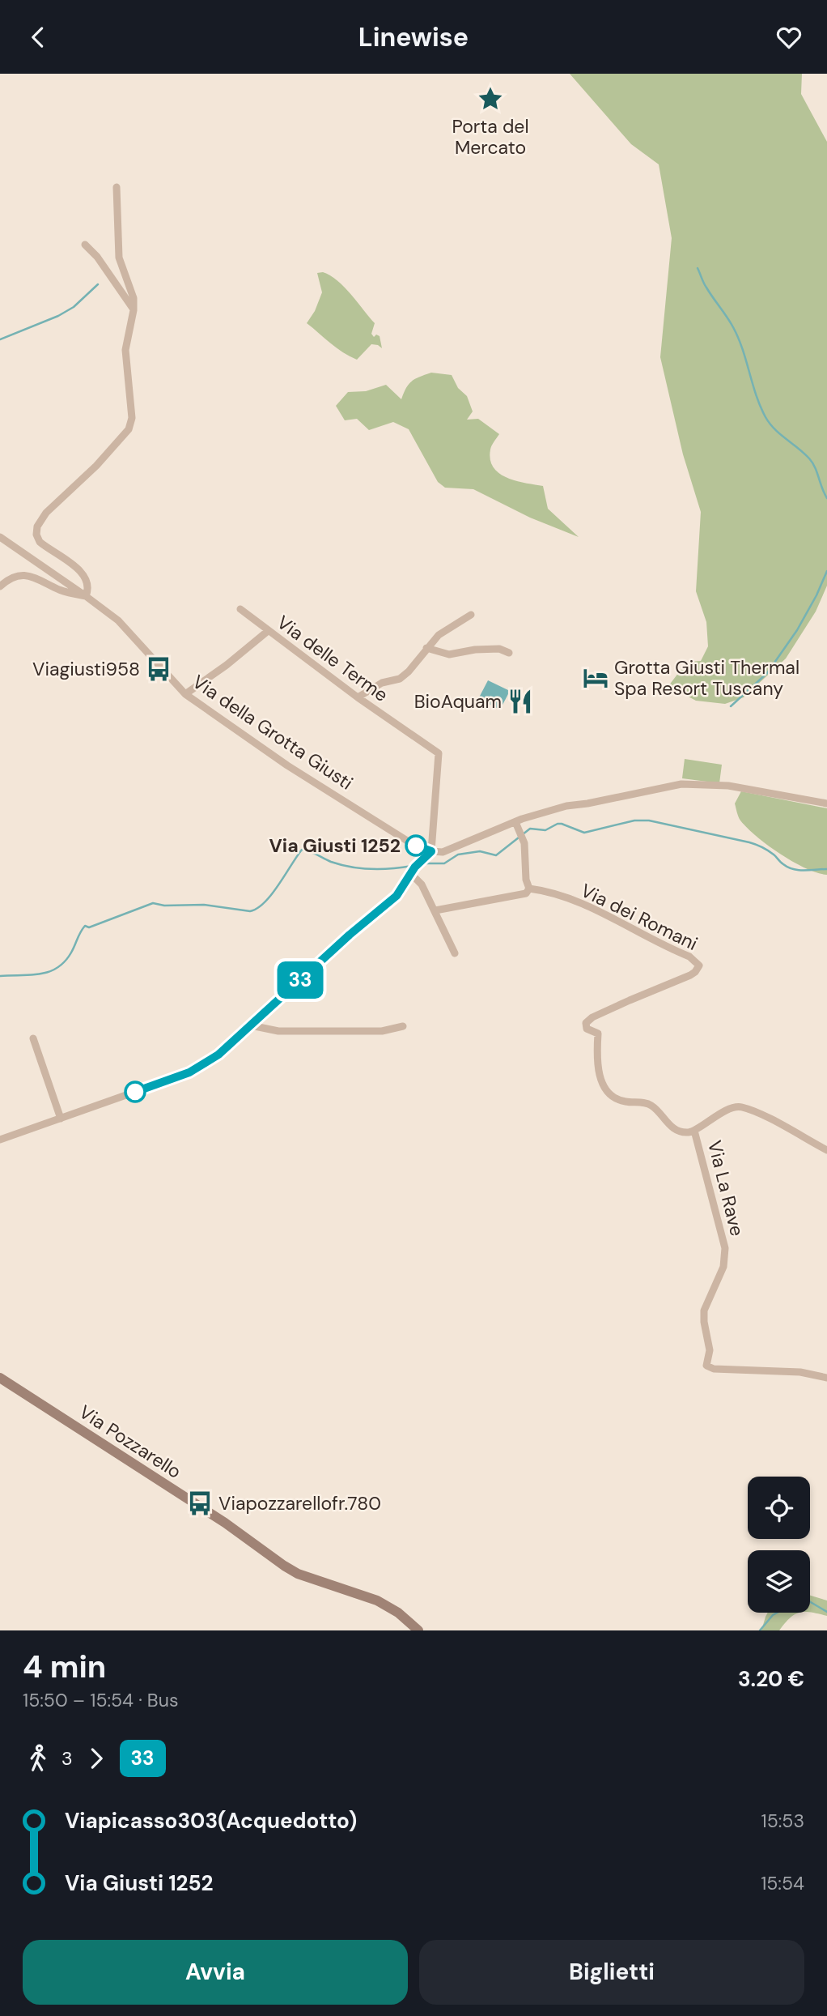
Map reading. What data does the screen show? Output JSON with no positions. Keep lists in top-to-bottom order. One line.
{"streets":{"street":["Via delle Terme","Via della Grotta Giusti","Via dei Romani","Via La Rave","Via Pozzarello"]},"crossings":[["Via delle Terme","Via della Grotta Giusti"],["Via dei Romani","Via La Rave"]],"places":{"place":["Porta del Mercato"],"bus stop":["Viagiusti958","Viapozzarellofr.780"],"hotel":["Grotta Giusti Thermal Spa Resort Tuscany"],"restaurant":["BioAquam"],"other":["Via Giusti 1252"]},"lines":["bus line 33"],"page":{"header":"Linewise","on_map":"33","heading":["4 min","15:50 – 15:54 · Bus","3.20 €"],"legs":["3","33"],"list":[{"name":"Viapicasso303(Acquedotto)","value":"15:53"},{"name":"Via Giusti 1252","value":"15:54"}],"buttons":["Avvia","Biglietti"]}}
